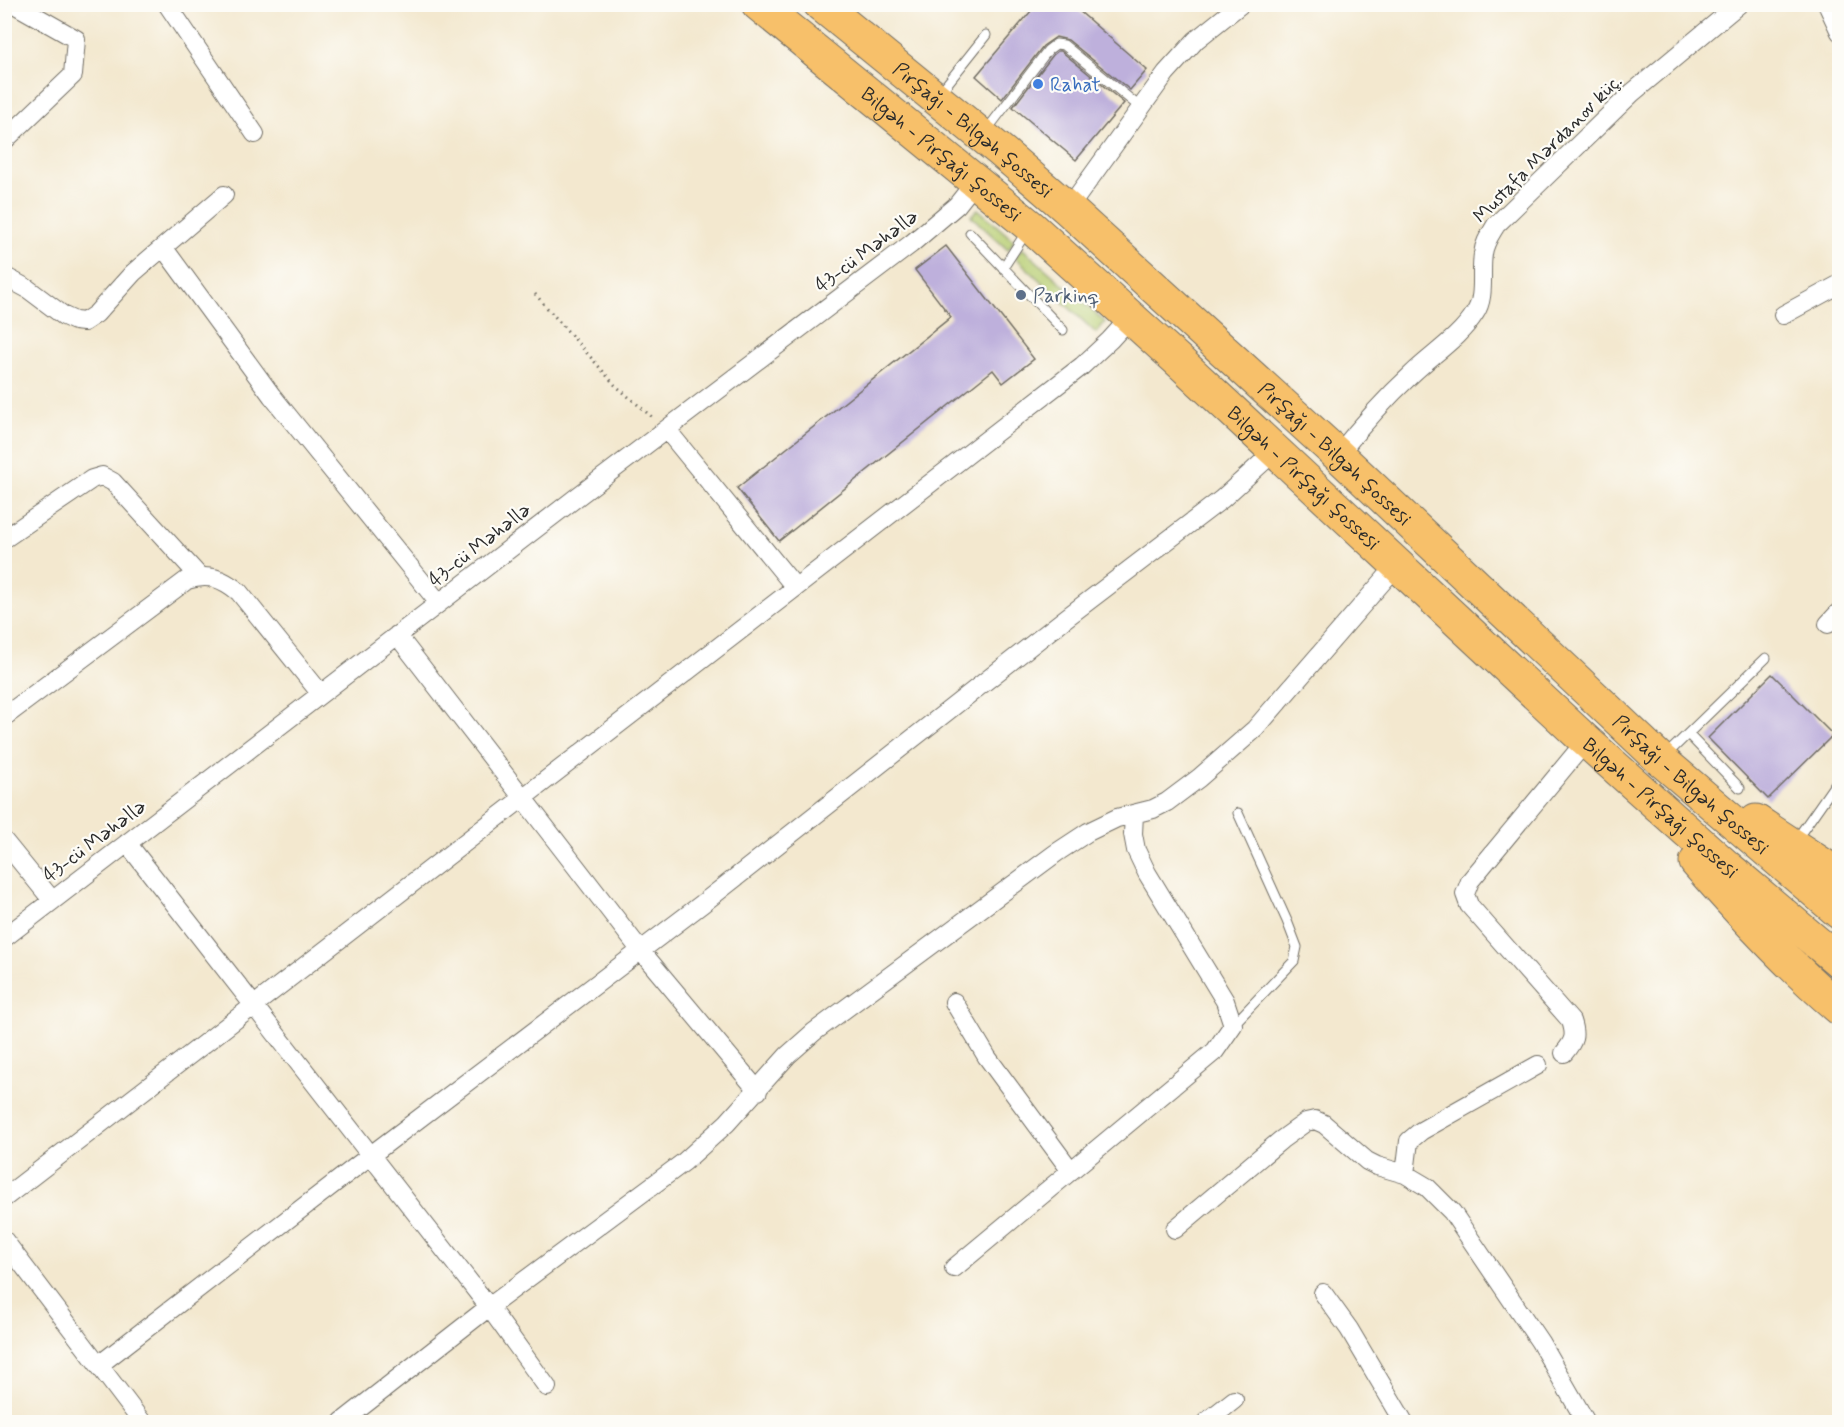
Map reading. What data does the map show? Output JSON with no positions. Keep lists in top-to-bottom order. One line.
{"streets":{"highway":["Pirşağı - Bilgəh şossesi","Bilgəh - Pirşağı şossesi"],"street":["Mustafa Mərdanov küç.","43-cü Məhəllə"]},"crossings":[["Pirşağı - Bilgəh şossesi","Mustafa Mərdanov küç."],["Bilgəh - Pirşağı şossesi","43-cü Məhəllə"]],"places":["Rahat","Parkinq"]}
